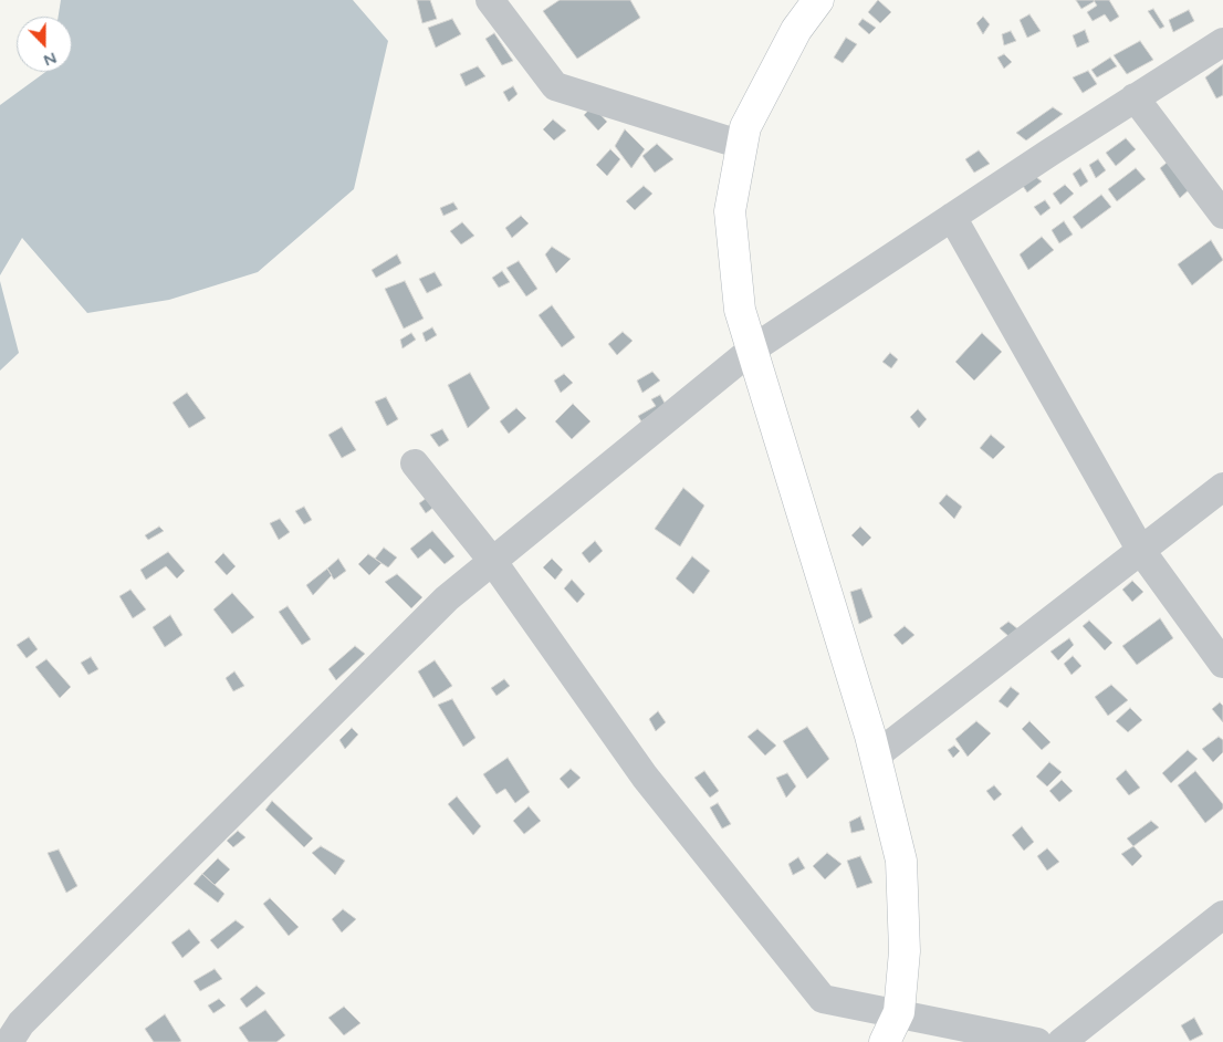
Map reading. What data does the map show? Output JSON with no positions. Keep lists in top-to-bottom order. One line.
{"north":"bottom"}
